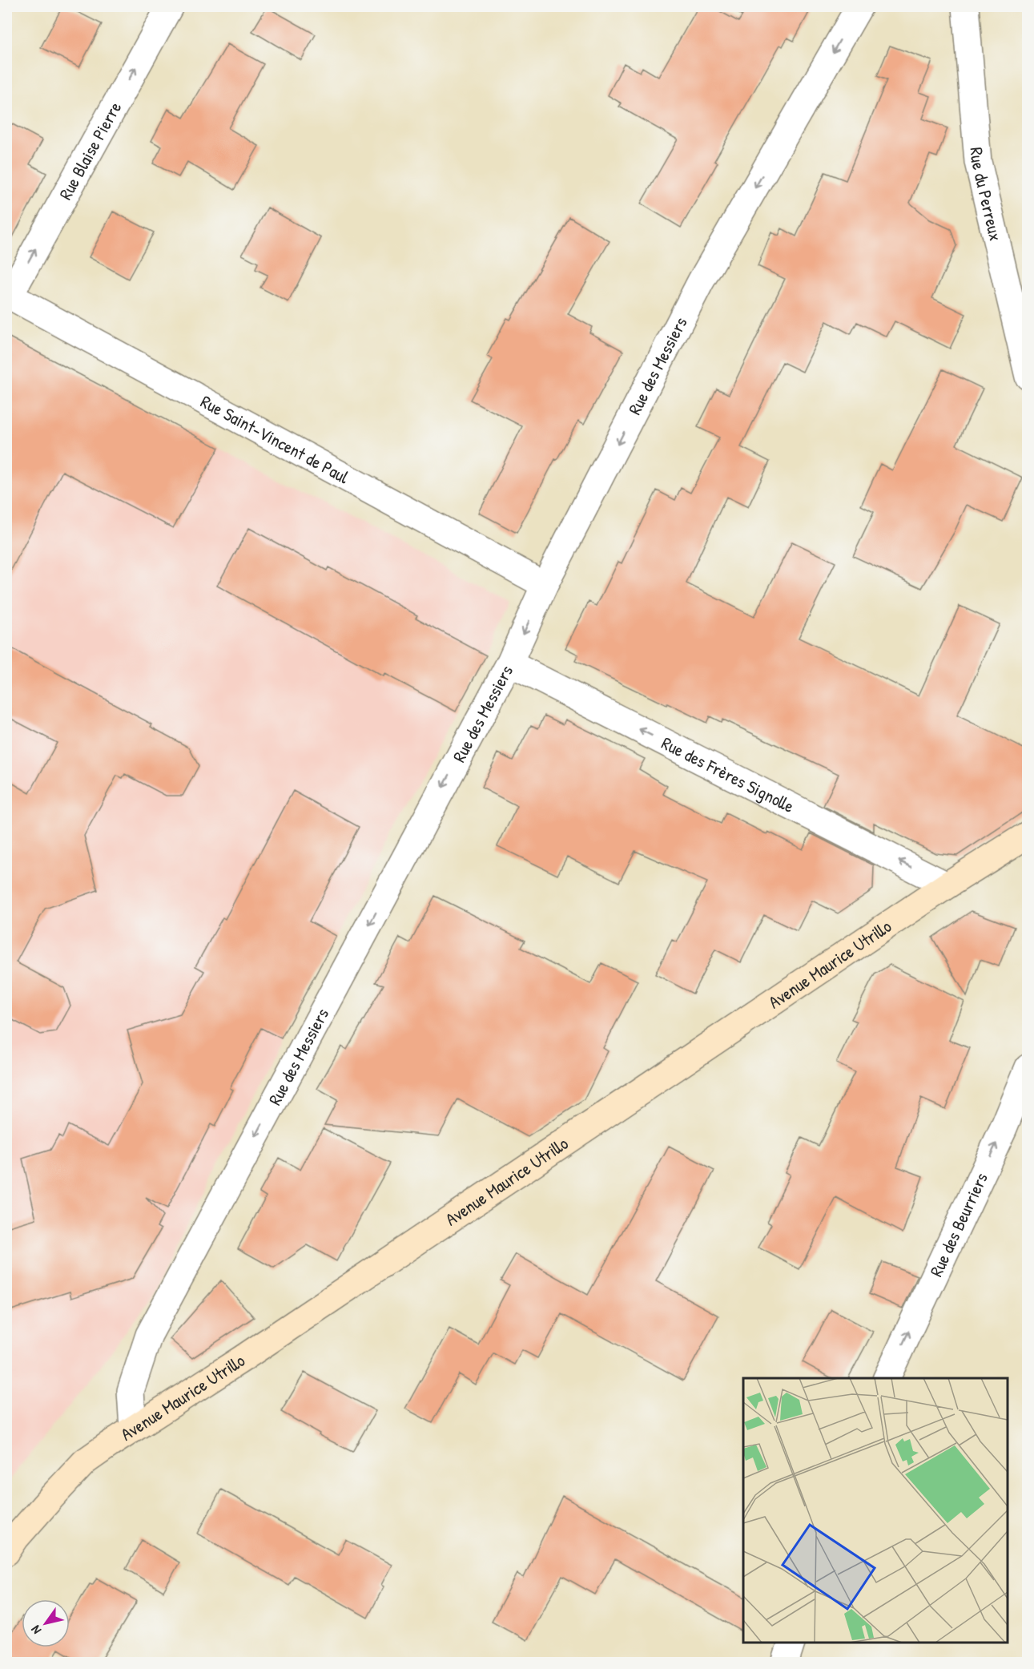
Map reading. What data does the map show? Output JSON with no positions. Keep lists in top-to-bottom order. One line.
{"streets":{"street":["Rue Blaise Pierre","Rue du Perreux","Rue des Messiers","Rue Saint-Vincent de Paul","Rue des Frères Signolle","Avenue Maurice Utrillo","Rue des Beurriers"]},"crossings":[["Rue Blaise Pierre","Rue Saint-Vincent de Paul"],["Rue des Messiers","Rue Saint-Vincent de Paul"],["Rue des Messiers","Rue des Frères Signolle"],["Rue des Messiers","Avenue Maurice Utrillo"],["Rue des Frères Signolle","Avenue Maurice Utrillo"]],"one_way":["Rue Blaise Pierre","Rue des Messiers","Rue des Frères Signolle","Rue des Beurriers"],"north":"bottom left"}
